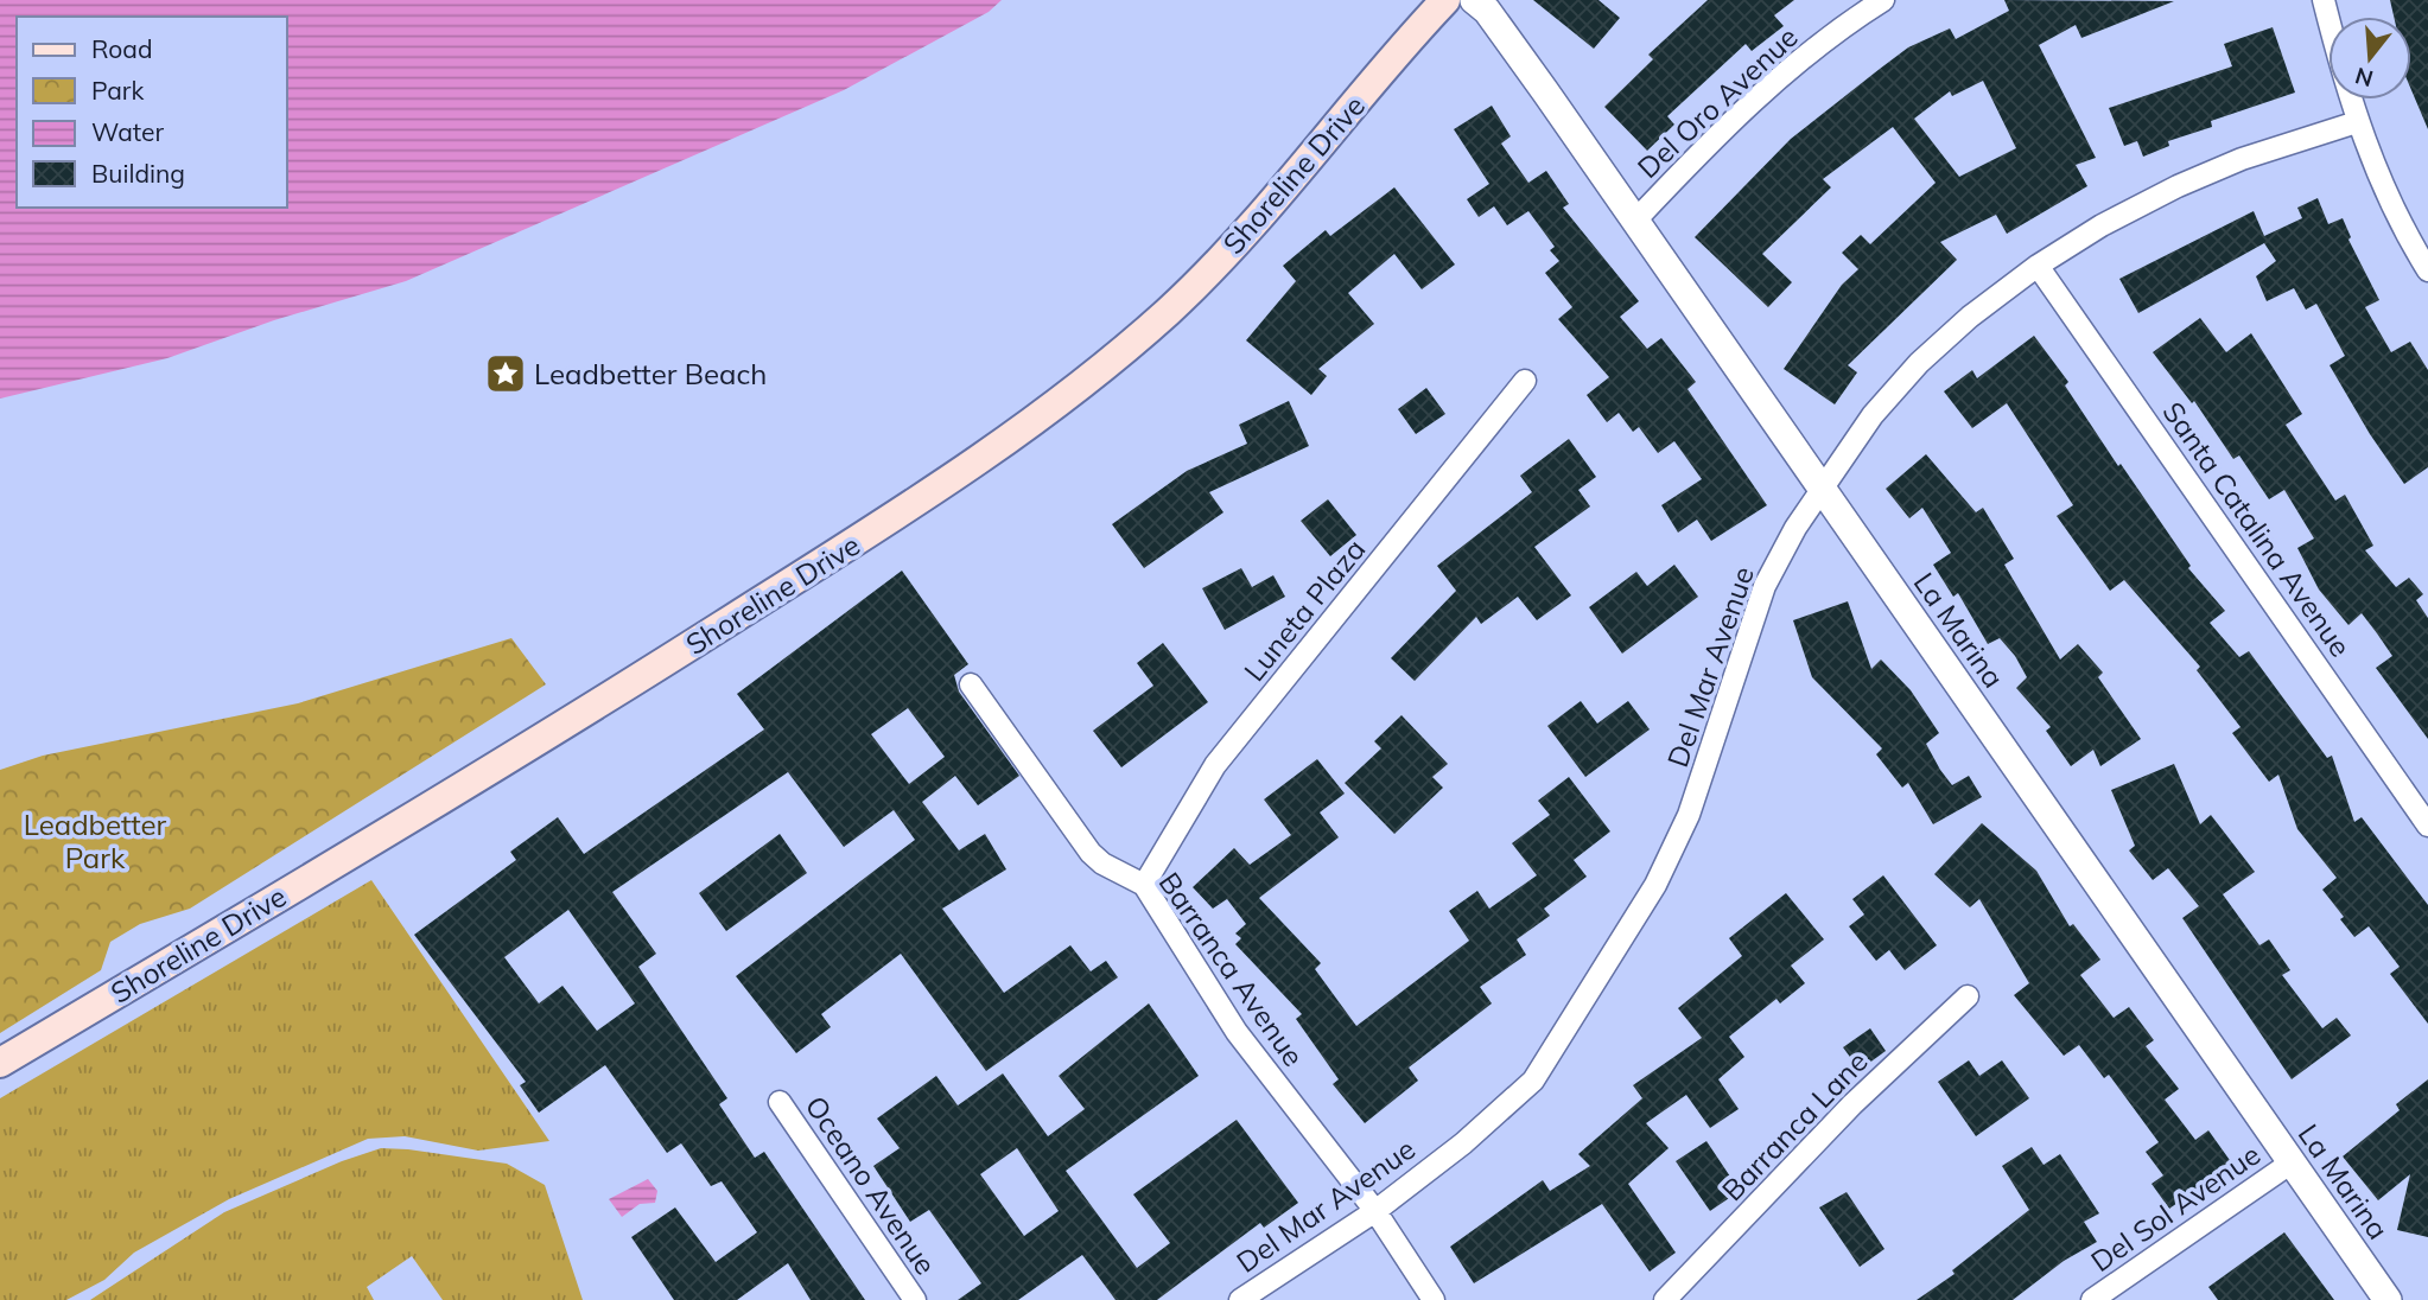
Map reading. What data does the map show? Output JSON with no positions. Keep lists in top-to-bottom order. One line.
{"streets":{"main road":["Shoreline Drive"],"street":["Del Oro Avenue","Santa Catalina Avenue","Luneta Plaza","La Marina","Del Mar Avenue","Barranca Avenue","Barranca Lane","Oceano Avenue","Del Sol Avenue"]},"crossings":[["Del Oro Avenue","La Marina"],["Santa Catalina Avenue","Del Mar Avenue"],["Luneta Plaza","Barranca Avenue"],["La Marina","Del Mar Avenue"],["La Marina","Del Sol Avenue"],["Del Mar Avenue","Barranca Avenue"]],"parks":["Leadbetter Park"],"places":{"place":["Leadbetter Beach"]},"legend":["Road","Park","Water","Building"],"north":"bottom"}
